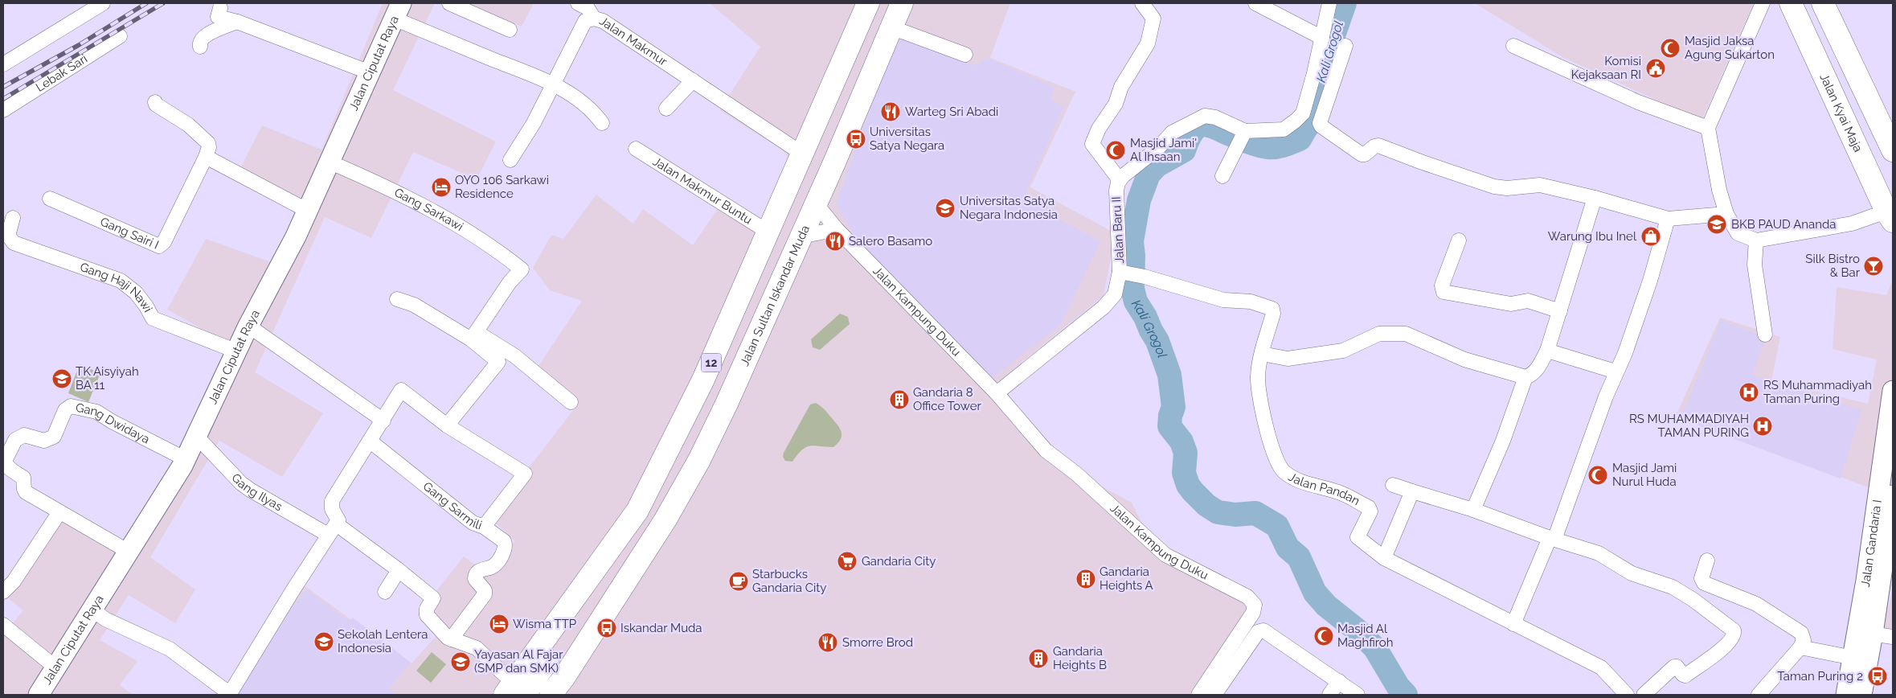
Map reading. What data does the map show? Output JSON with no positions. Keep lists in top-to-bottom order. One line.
{"streets":{"main road":["Jalan Ciputat Raya","Jalan Kyai Maja","Jalan Sultan Iskandar Muda","12","Jalan Gandaria I"],"street":["Jalan Makmur","Lebak Sari","Jalan Makmur Buntu","Gang Sarkawi","Jalan Baru II","Gang Sairi I","Gang Haji Nawi","Jalan Kampung Duku","Gang Dwidaya","Jalan Pandan","Gang Ilyas","Gang Sarmili"]},"crossings":[["Jalan Makmur","12"],["Jalan Ciputat Raya","Gang Sarkawi"],["Jalan Ciputat Raya","Gang Haji Nawi"],["Jalan Ciputat Raya","Gang Dwidaya"],["Jalan Ciputat Raya","Gang Ilyas"],["Jalan Makmur Buntu","12"],["Jalan Baru II","Jalan Pandan"],["Jalan Sultan Iskandar Muda","Jalan Kampung Duku"],["Jalan Sultan Iskandar Muda","12"]],"water":["Kali Grogol"],"places":{"mosque":["Masjid Jaksa Agung Sukarton","Masjid Jami' Al Ihsaan","Masjid Jami Nurul Huda","Masjid Al Maghfiroh"],"public building":["Komisi Kejaksaan RI"],"restaurant":["Warteg Sri Abadi","Salero Basamo","Smorre Brod"],"bus stop":["Universitas Satya Negara","Iskandar Muda","Taman Puring 2"],"hotel":["OYO 106 Sarkawi Residence","Wisma TTP"],"school or university":["Universitas Satya Negara Indonesia","BKB PAUD Ananda","TK Aisyiyah BA 11","Sekolah Lentera Indonesia","Yayasan Al Fajar (SMP dan SMK)"],"shop":["Warung Ibu Inel"],"bar":["Silk Bistro & Bar"],"hospital":["RS Muhammadiyah Taman Puring","RS MUHAMMADIYAH TAMAN PURING"],"building":["Gandaria 8 Office Tower","Gandaria Heights A","Gandaria Heights B"],"supermarket":["Gandaria City"],"cafe":["Starbucks Gandaria City"]}}
